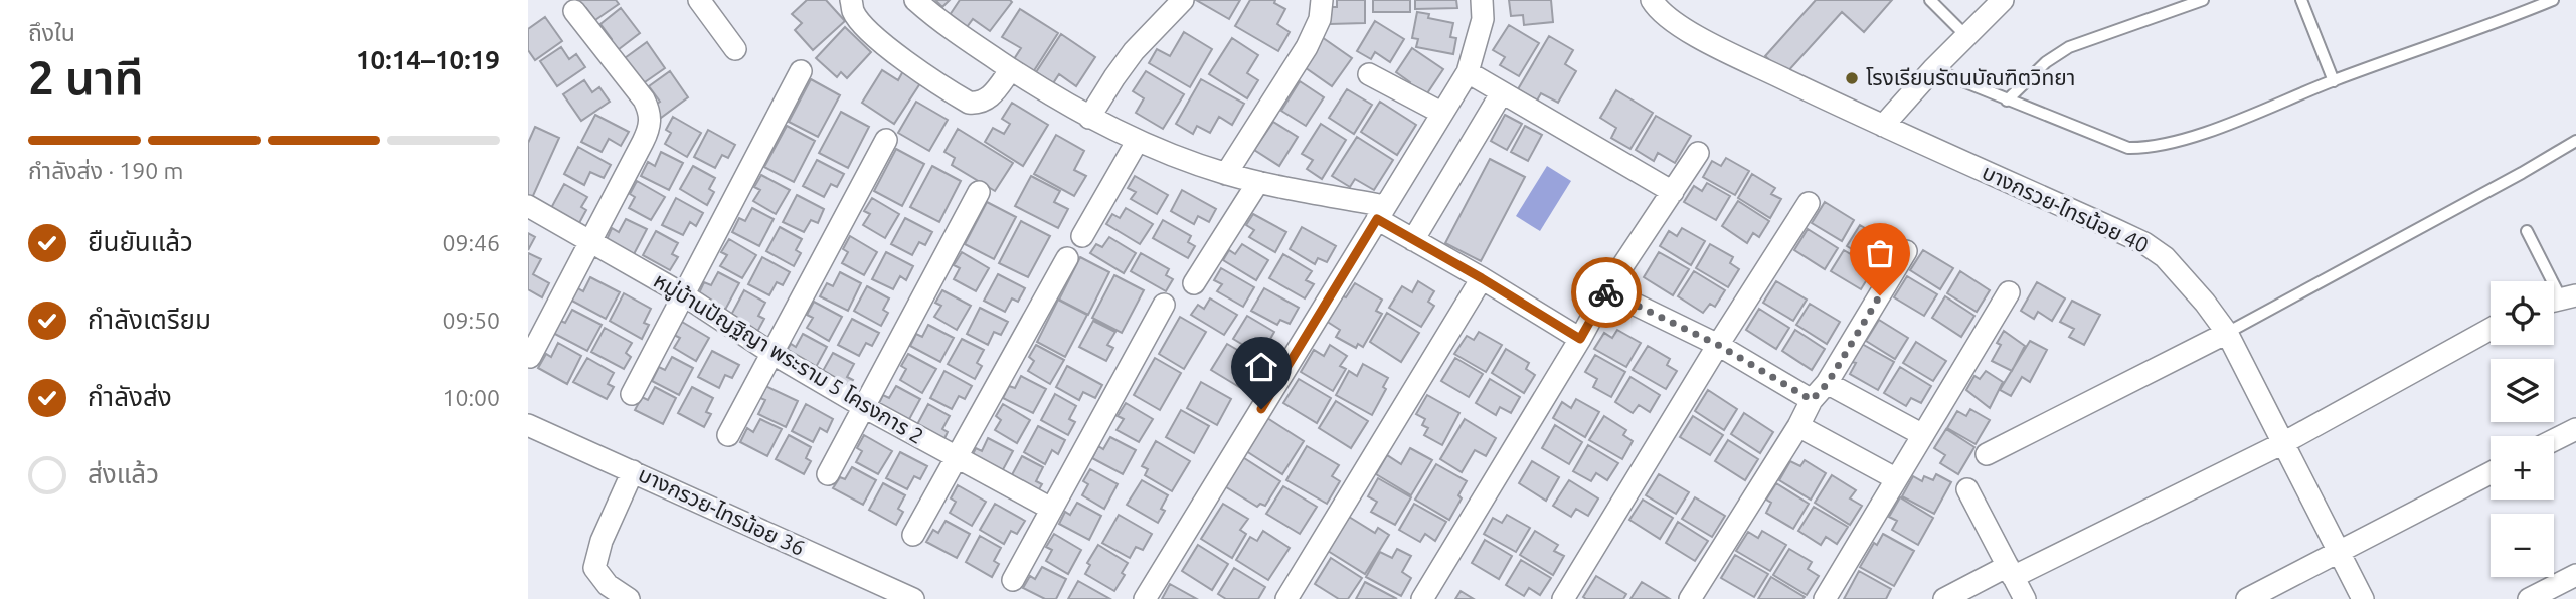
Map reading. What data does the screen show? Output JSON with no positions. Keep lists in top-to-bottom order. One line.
{"streets":{"street":["บางกรวย-ไทรน้อย 40","หมู่บ้านปัญฐิญา พระราม 5 โครงการ 2","บางกรวย-ไทรน้อย 36"]},"places":["โรงเรียนรัตนบัณฑิตวิทยา"],"page":{"heading":["2 นาที","ถึงใน","10:14–10:19"],"bar":"กำลังส่ง · 190 m","list":[["ยืนยันแล้ว","09:46"],["กำลังเตรียม","09:50"],["กำลังส่ง","10:00"],"ส่งแล้ว"],"map_buttons":["+","−"]}}
